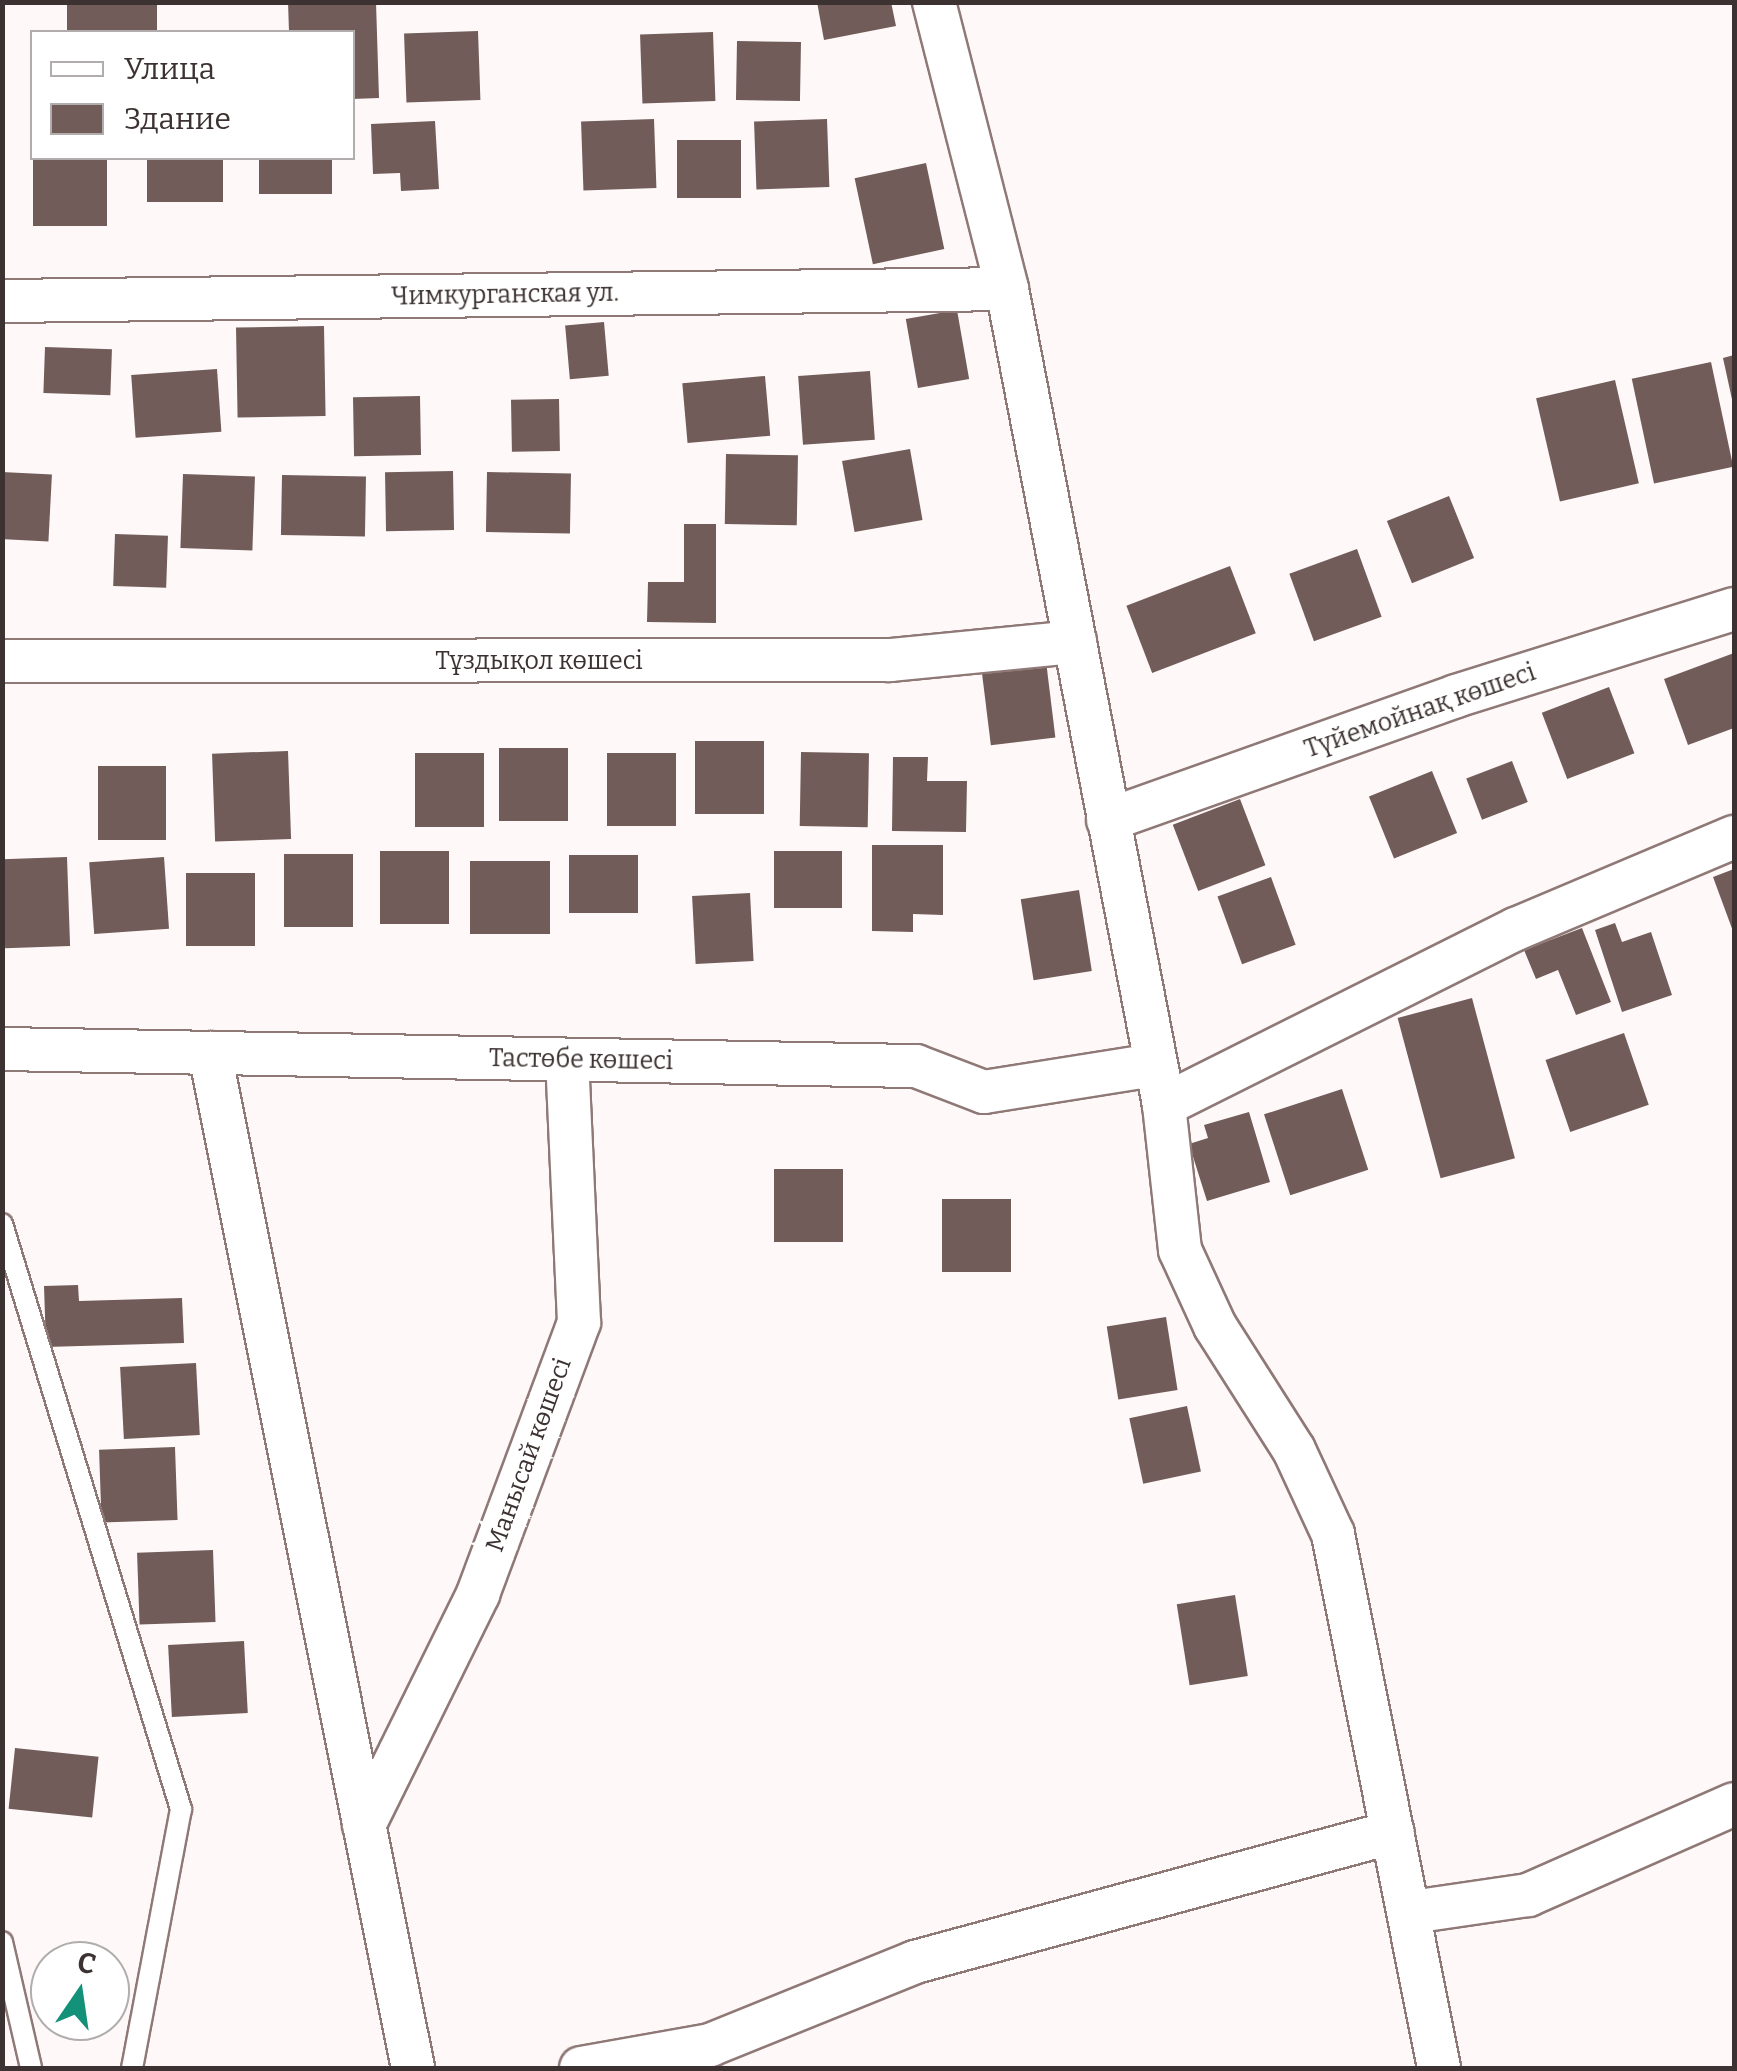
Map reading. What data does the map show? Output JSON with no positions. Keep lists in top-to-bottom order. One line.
{"streets":{"street":["Чимкурганская ул.","Тұздықол көшесі","Түйемойнақ көшесі","Тастөбе көшесі","Манысай көшесі"]},"crossings":[["Тастөбе көшесі","Манысай көшесі"]],"legend":["Улица","Здание"],"north":"top"}
